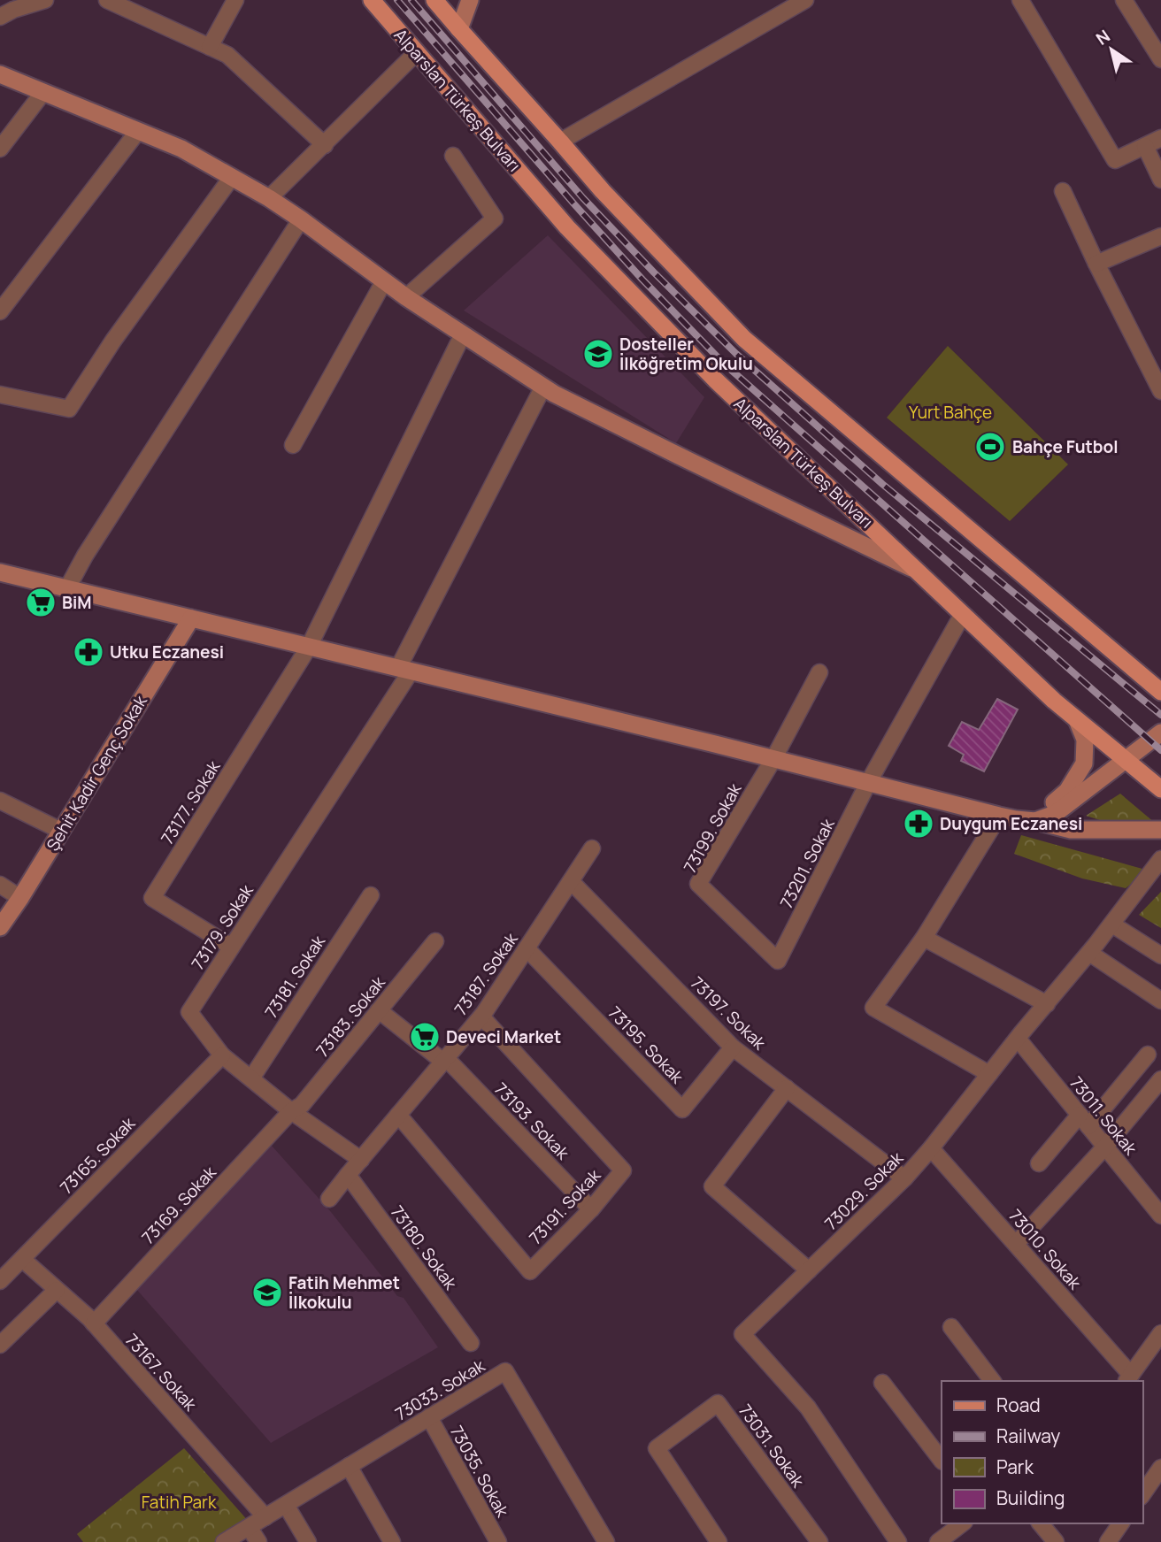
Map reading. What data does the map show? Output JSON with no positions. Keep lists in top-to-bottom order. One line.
{"streets":{"main road":["Alparslan Türkeş Bulvarı","Şehit Kadir Genç Sokak"],"street":["73177. Sokak","73199. Sokak","73201. Sokak","73179. Sokak","73187. Sokak","73181. Sokak","73197. Sokak","73183. Sokak","73195. Sokak","73011. Sokak","73193. Sokak","73165. Sokak","73029. Sokak","73169. Sokak","73191. Sokak","73180. Sokak","73010. Sokak","73167. Sokak","73033. Sokak","73031. Sokak","73035. Sokak"]},"crossings":[["Alparslan Türkeş Bulvarı","73201. Sokak"],["73177. Sokak","73179. Sokak"],["73199. Sokak","73201. Sokak"],["73179. Sokak","73187. Sokak"],["73179. Sokak","73181. Sokak"],["73179. Sokak","73183. Sokak"],["73179. Sokak","73165. Sokak"],["73179. Sokak","73169. Sokak"],["73187. Sokak","73197. Sokak"],["73187. Sokak","73195. Sokak"],["73187. Sokak","73193. Sokak"],["73187. Sokak","73191. Sokak"],["73187. Sokak","73180. Sokak"],["73197. Sokak","73195. Sokak"],["73197. Sokak","73029. Sokak"],["73183. Sokak","73193. Sokak"],["73183. Sokak","73169. Sokak"],["73011. Sokak","73029. Sokak"],["73193. Sokak","73191. Sokak"],["73165. Sokak","73167. Sokak"],["73029. Sokak","73010. Sokak"],["73169. Sokak","73167. Sokak"],["73167. Sokak","73033. Sokak"],["73033. Sokak","73035. Sokak"]],"parks":["Yurt Bahçe","Fatih Park"],"places":{"school or university":["Dosteller İlköğretim Okulu","Fatih Mehmet İlkokulu"],"sports":["Bahçe Futbol"],"supermarket":["BiM","Deveci Market"],"pharmacy":["Utku Eczanesi","Duygum Eczanesi"]},"legend":["Road","Railway","Park","Building"],"north":"top left"}
